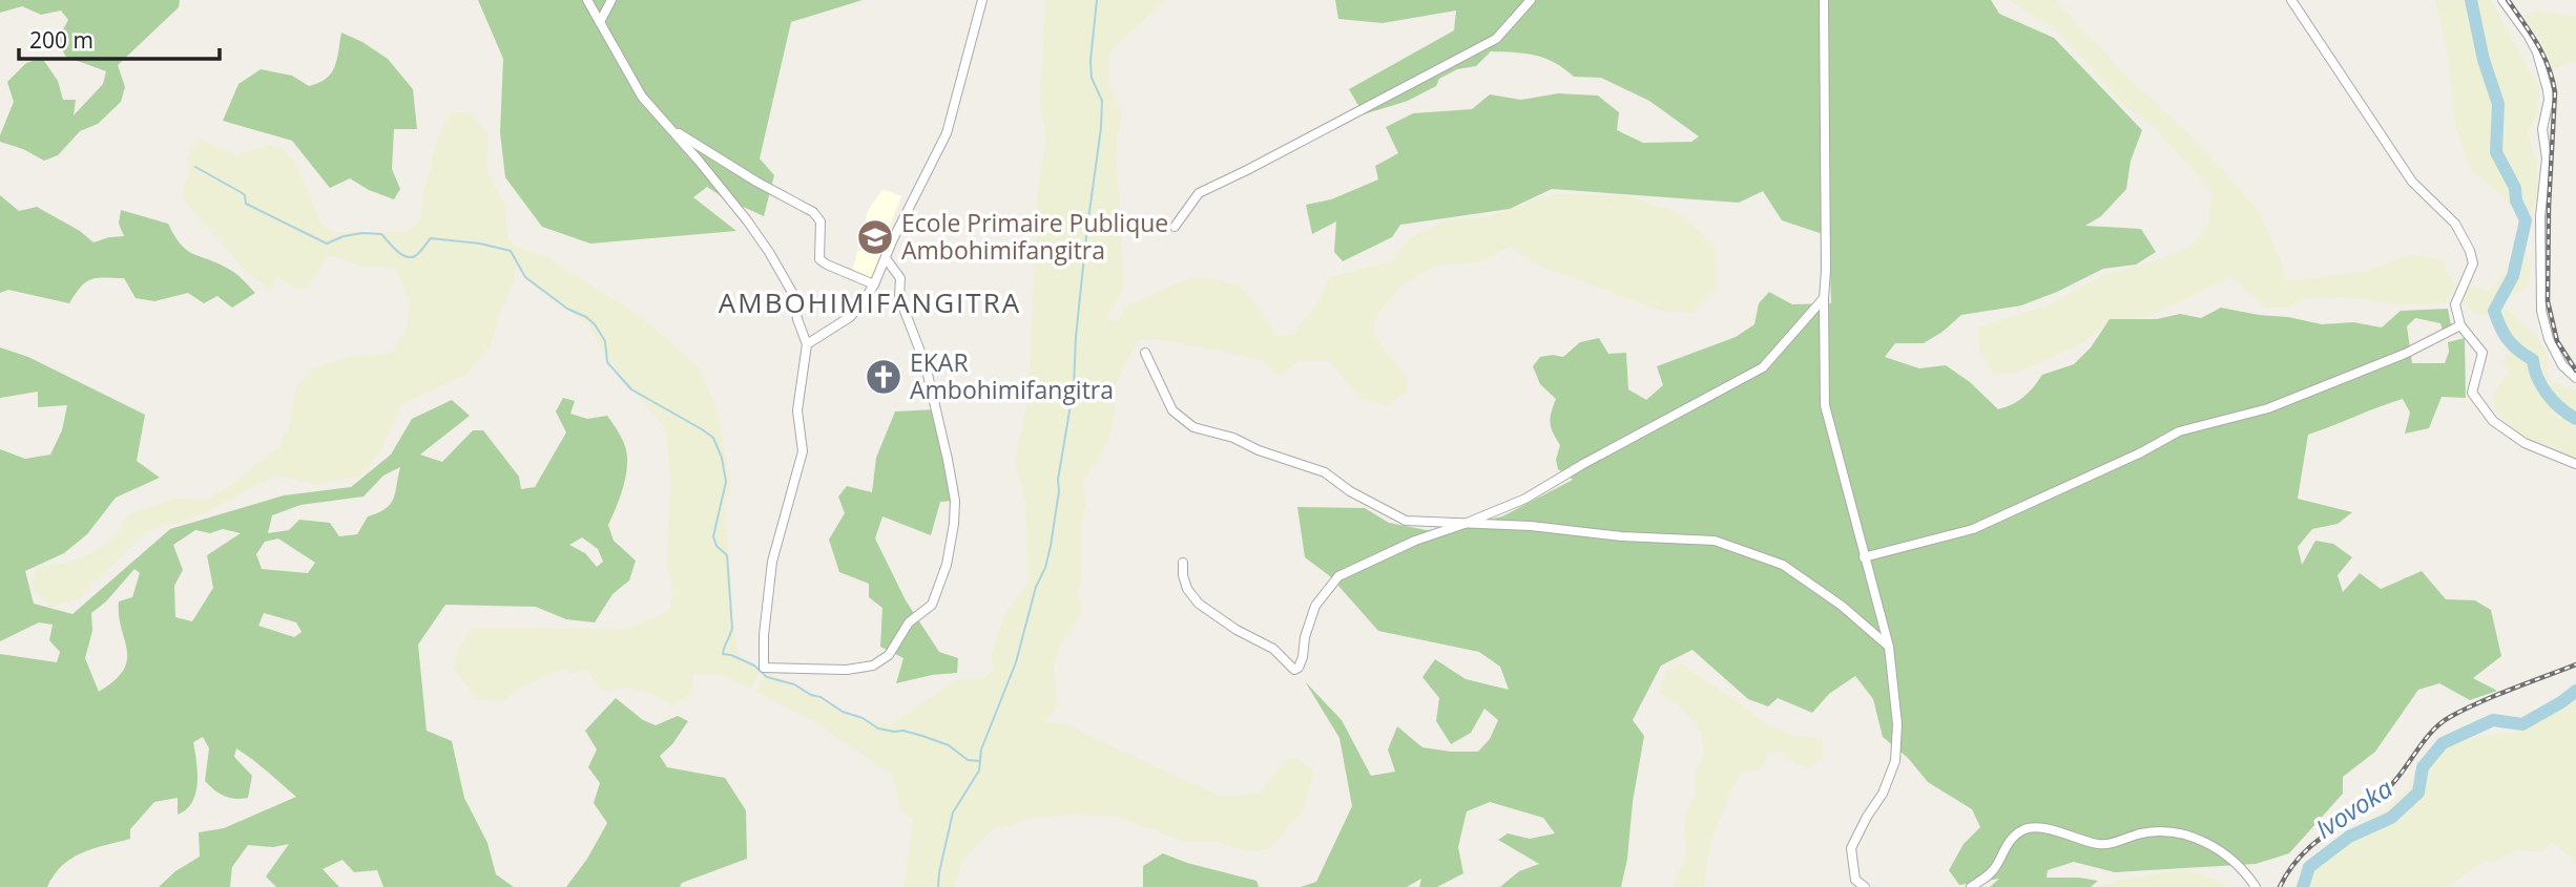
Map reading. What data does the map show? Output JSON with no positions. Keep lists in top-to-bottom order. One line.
{"districts":["AMBOHIMIFANGITRA"],"water":["Ivovoka"],"places":{"school or university":["Ecole Primaire Publique Ambohimifangitra"],"church":["EKAR Ambohimifangitra"]},"scale_bar":"200 m"}
